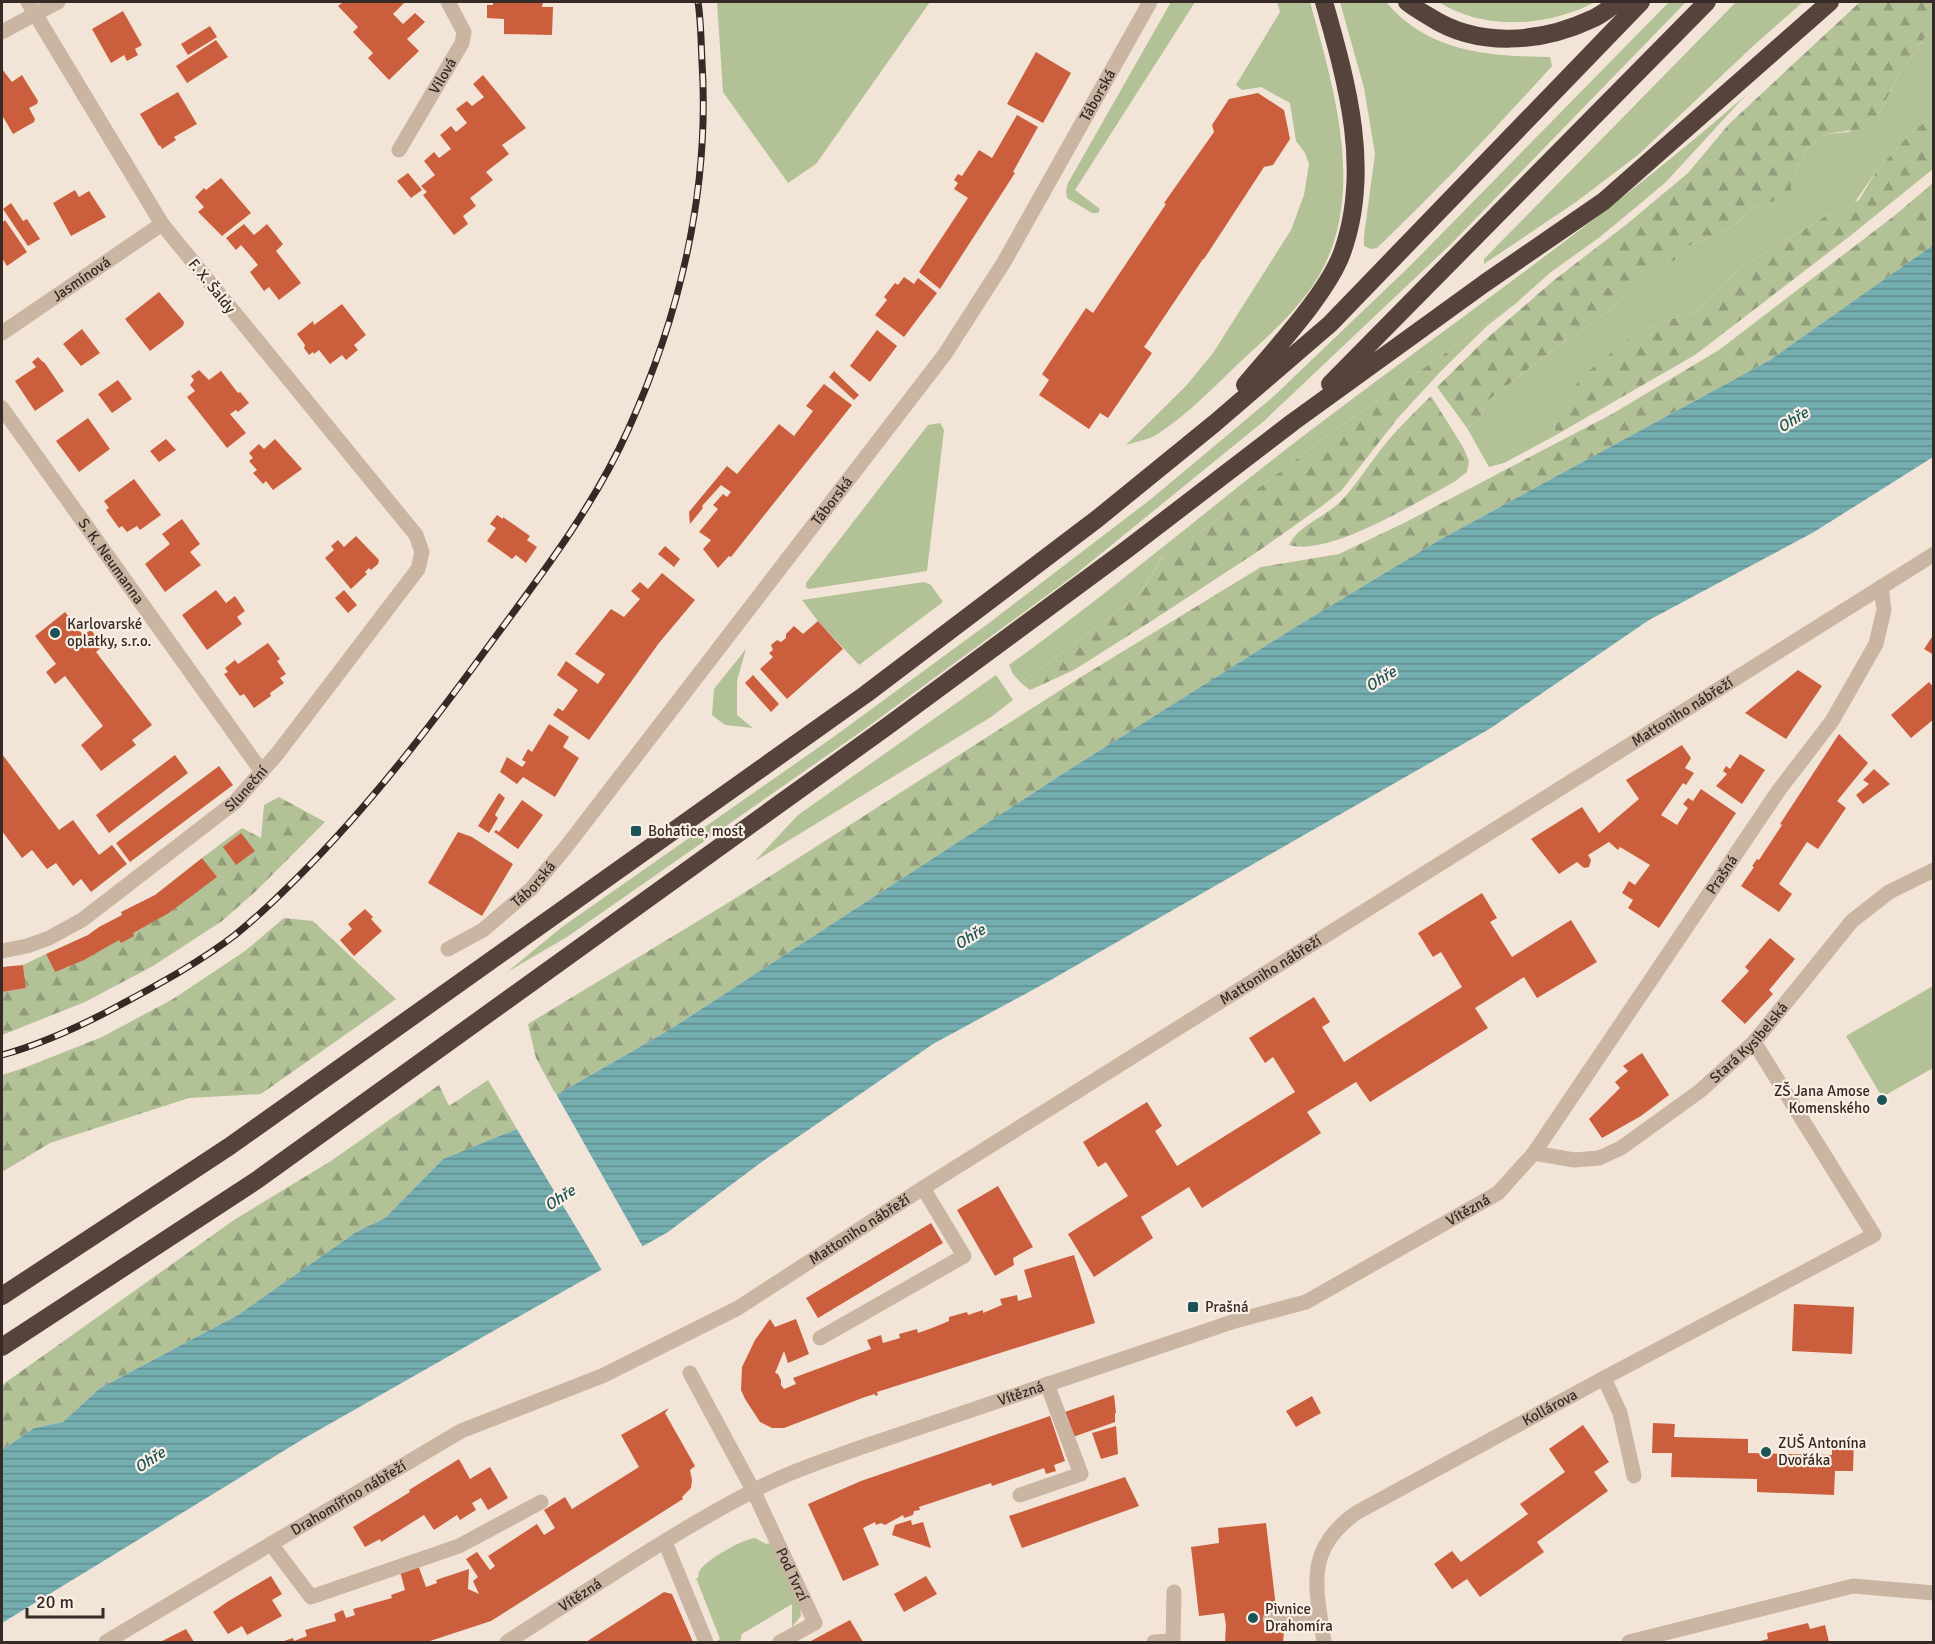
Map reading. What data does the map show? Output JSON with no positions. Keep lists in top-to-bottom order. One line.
{"streets":{"street":["Vilová","Táborská","Jasmínová","F. X. Šaldy","S. K. Neumanna","Mattoniho nábřeží","Sluneční","Prašná","Stará Kysibelská","Vítězná","Kollárova","Drahomířino nábřeží","Pod Tvrzí"]},"crossings":[["Jasmínová","F. X. Šaldy"],["F. X. Šaldy","Sluneční"],["S. K. Neumanna","Sluneční"],["Mattoniho nábřeží","Prašná"],["Mattoniho nábřeží","Drahomířino nábřeží"],["Prašná","Stará Kysibelská"],["Prašná","Vítězná"],["Stará Kysibelská","Vítězná"],["Stará Kysibelská","Kollárova"],["Vítězná","Pod Tvrzí"]],"water":["Ohře"],"places":{"other":["Karlovarské oplatky, s.r.o.","ZŠ Jana Amose Komenského","ZUŠ Antonína Dvořáka","Pivnice Drahomíra"],"transit":["Bohatice, most","Prašná"]},"scale_bar":"20 m"}
